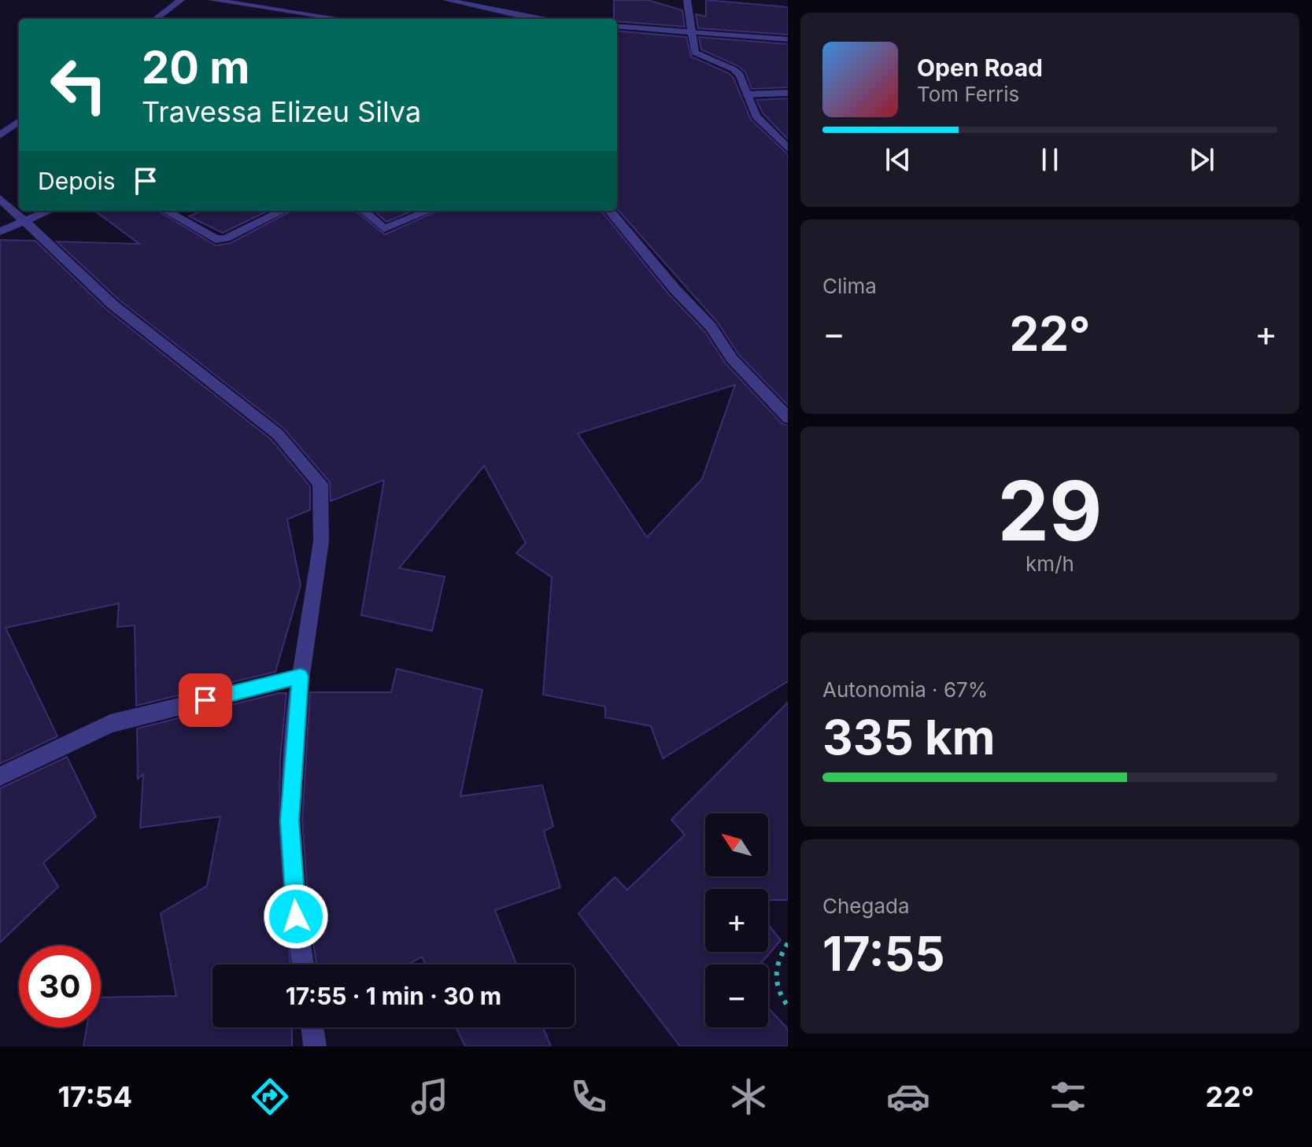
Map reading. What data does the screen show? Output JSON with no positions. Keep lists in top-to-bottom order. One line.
{"north":"top left","page":{"turn":["20 m","Travessa Elizeu Silva"],"song":["Open Road","Tom Ferris"],"then":"Depois","tile":["Clima",["29","km/h"],["Autonomia · 67%","335 km"],["Chegada","17:55"]],"heat":["−","22°","+"],"map_buttons":["+","−"],"limit":"30","trip":"17:55 · 1 min · 30 m","tabs":["17:54","22°"]}}
